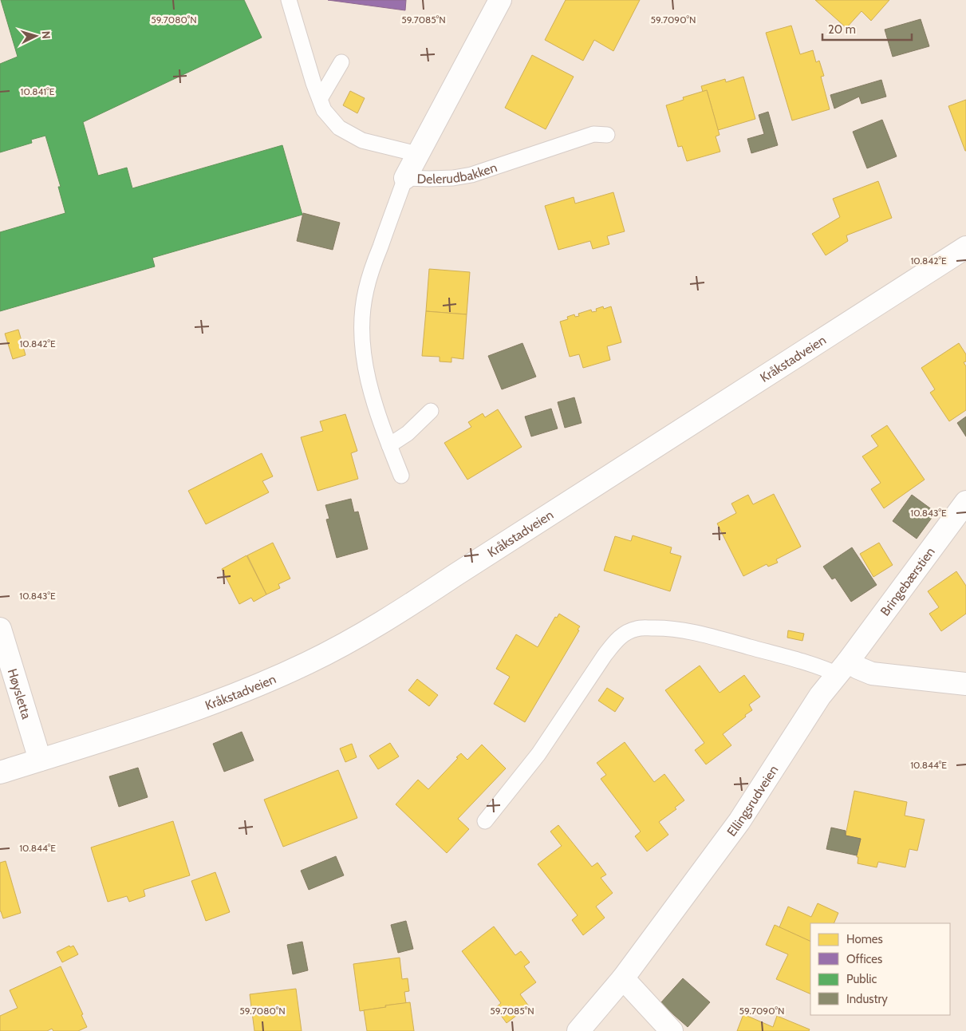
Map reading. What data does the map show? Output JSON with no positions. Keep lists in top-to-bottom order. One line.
{"streets":{"street":["Delerudbakken","Kråkstadveien","Bringebærstien","Høysletta","Ellingsrudveien"]},"crossings":[["Kråkstadveien","Høysletta"],["Bringebærstien","Ellingsrudveien"]],"legend":["Homes","Offices","Public","Industry"],"scale_bar":"20 m","north":"right","coordinates":["59.7080°N","59.7085°N","59.7090°N","10.841°E","10.842°E","10.843°E","10.844°E"]}
